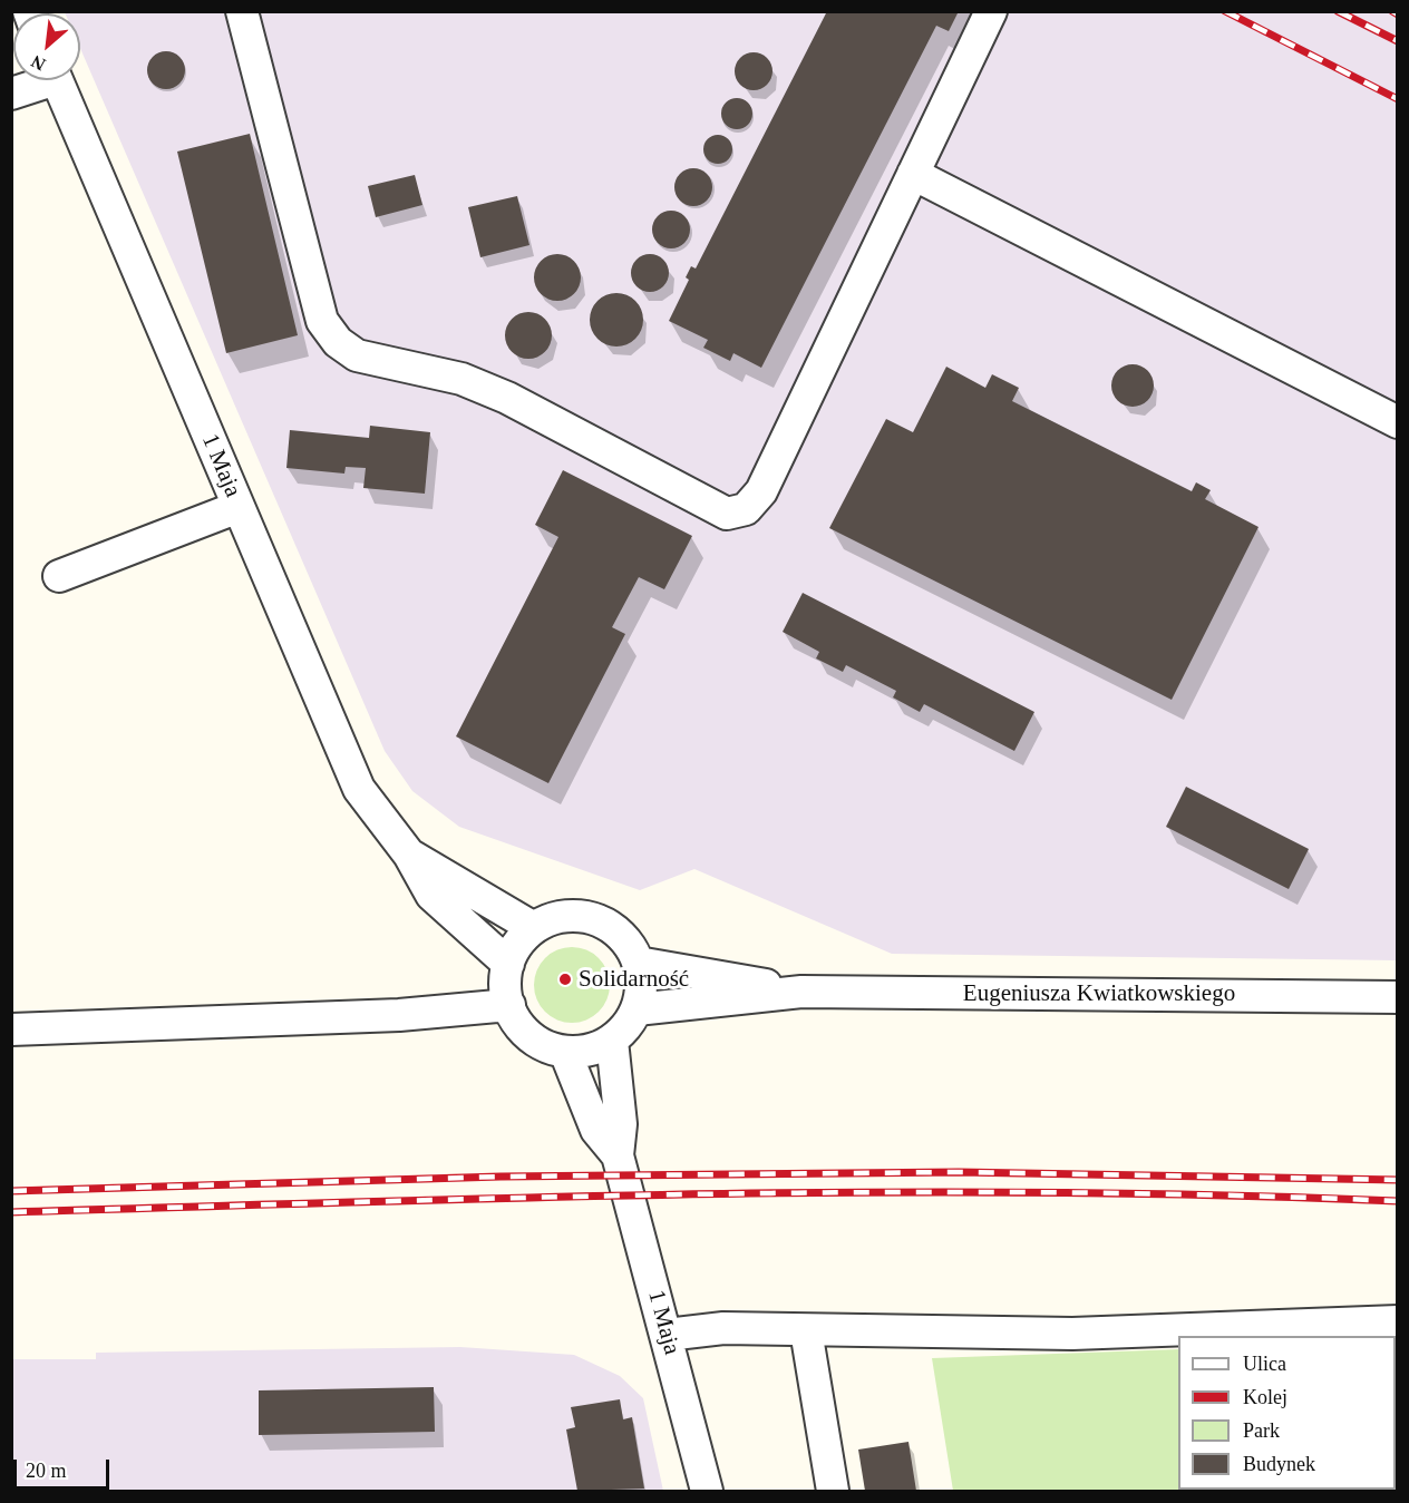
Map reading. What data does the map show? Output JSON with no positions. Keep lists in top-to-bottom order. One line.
{"streets":{"street":["1 Maja","Eugeniusza Kwiatkowskiego"]},"crossings":[["1 Maja","Eugeniusza Kwiatkowskiego"]],"places":["Solidarność"],"legend":["Ulica","Kolej","Park","Budynek"],"scale_bar":"20 m","north":"bottom left"}
